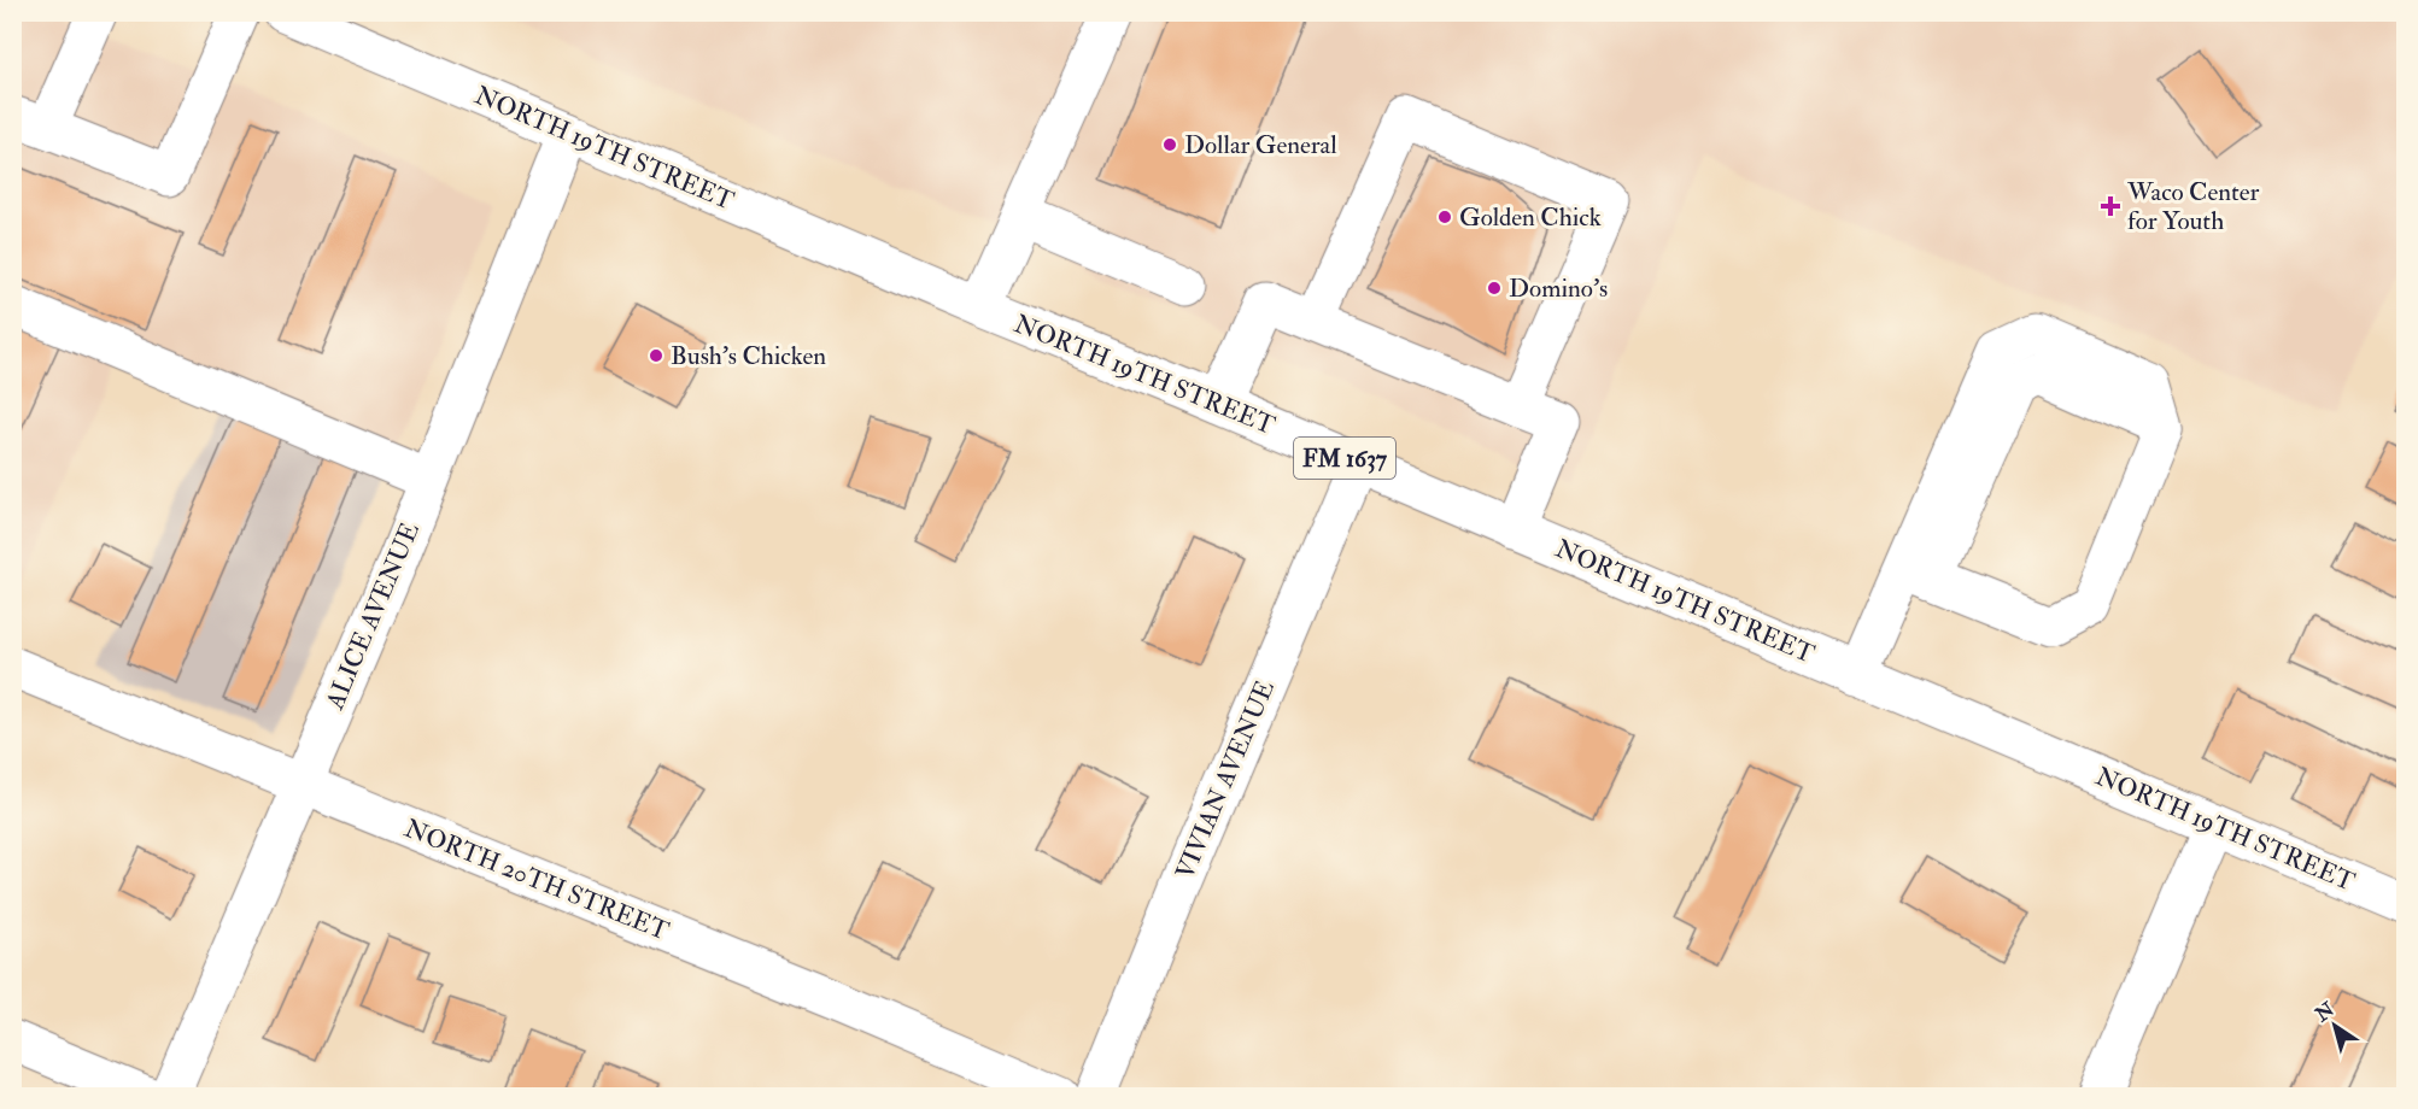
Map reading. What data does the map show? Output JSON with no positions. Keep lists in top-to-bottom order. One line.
{"streets":{"street":["NORTH 19TH STREET","FM 1637","ALICE AVENUE","VIVIAN AVENUE","NORTH 20TH STREET"]},"crossings":[["NORTH 19TH STREET","ALICE AVENUE"],["NORTH 19TH STREET","VIVIAN AVENUE"],["ALICE AVENUE","NORTH 20TH STREET"]],"places":{"other":["Dollar General","Golden Chick","Domino's","Bush's Chicken"],"health":["Waco Center for Youth"]},"north":"top left"}
